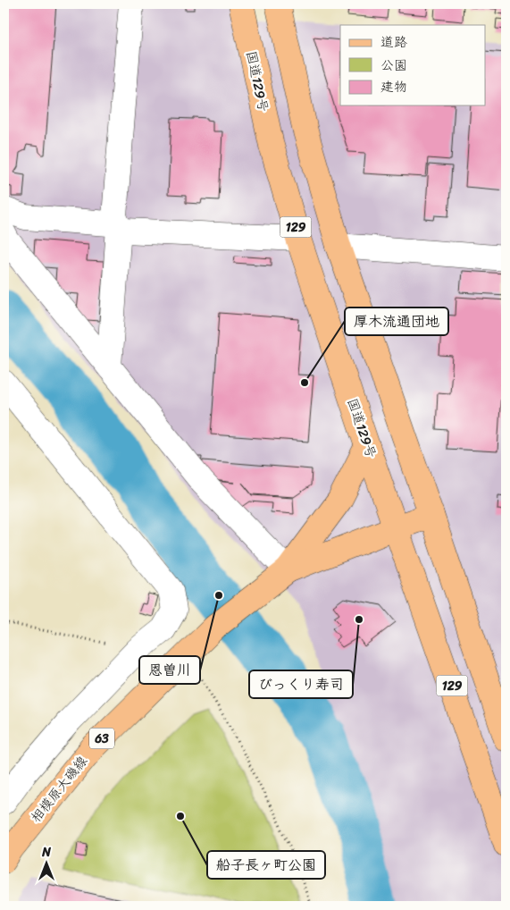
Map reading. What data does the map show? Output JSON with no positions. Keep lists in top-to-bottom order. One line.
{"streets":{"main road":["国道129号","129","63","相模原大磯線"]},"crossings":[["国道129号","63"],["129","63"],["63","相模原大磯線"]],"places":["厚木流通団地","恩曽川","びっくり寿司","船子長ヶ町公園"],"legend":["道路","公園","建物"],"north":"top"}
